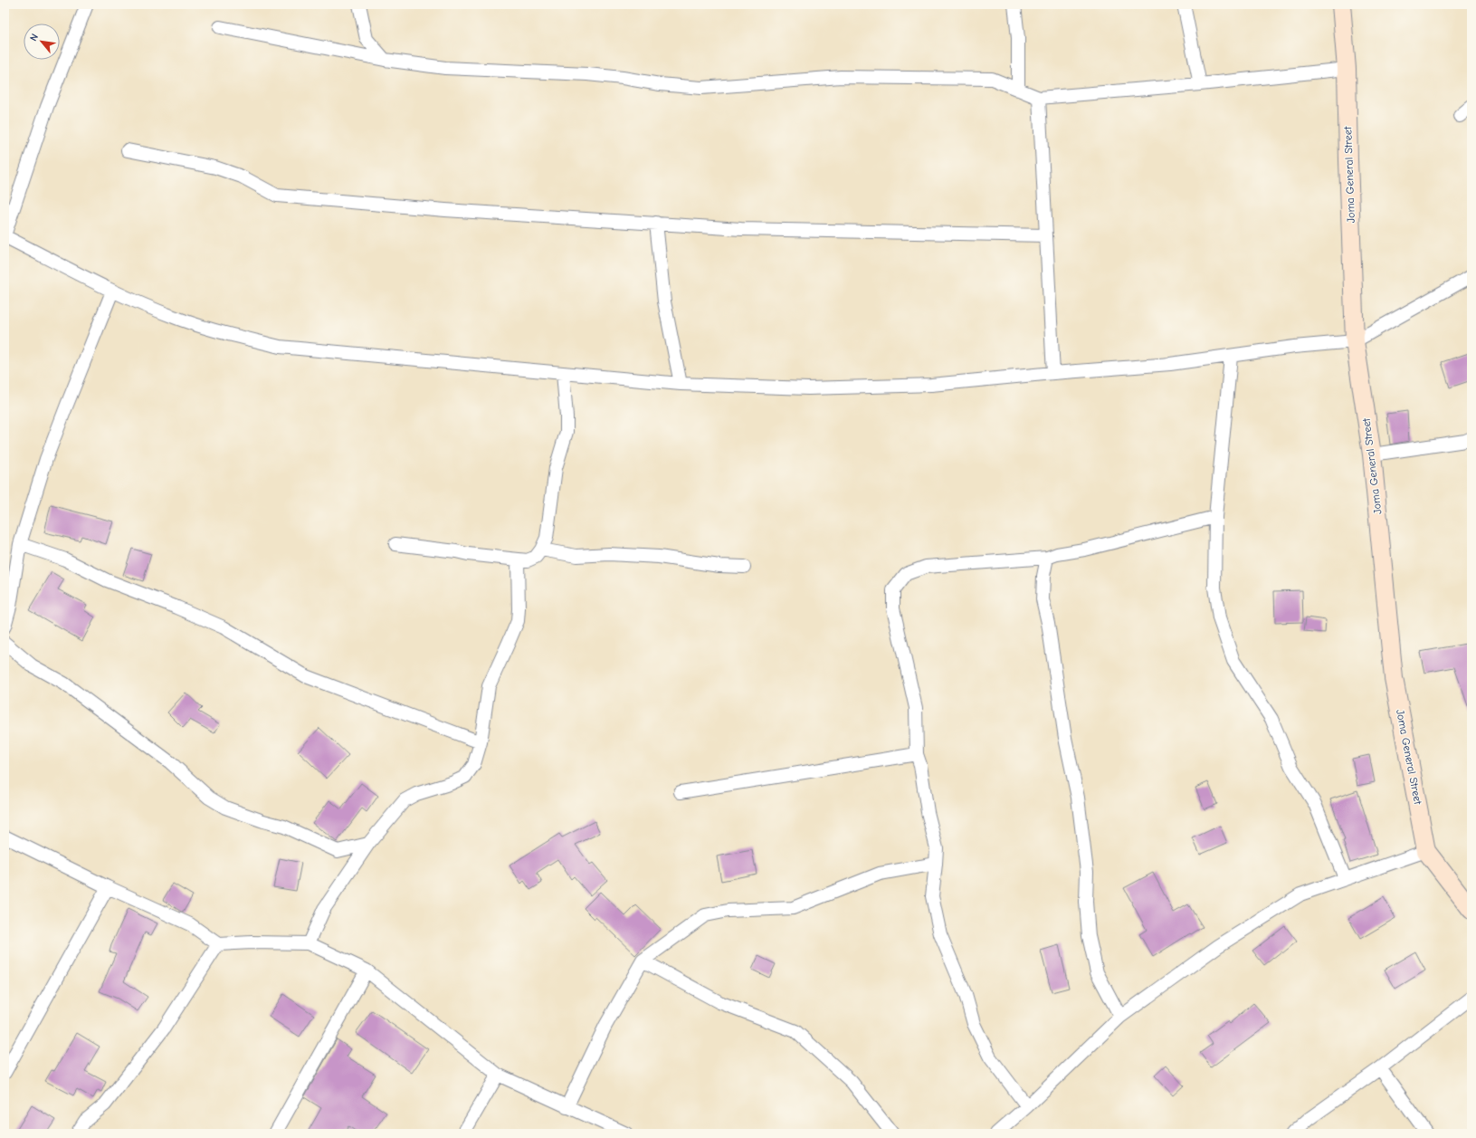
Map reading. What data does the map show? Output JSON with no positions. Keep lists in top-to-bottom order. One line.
{"streets":{"street":["Joma General Street"]},"north":"top left"}
